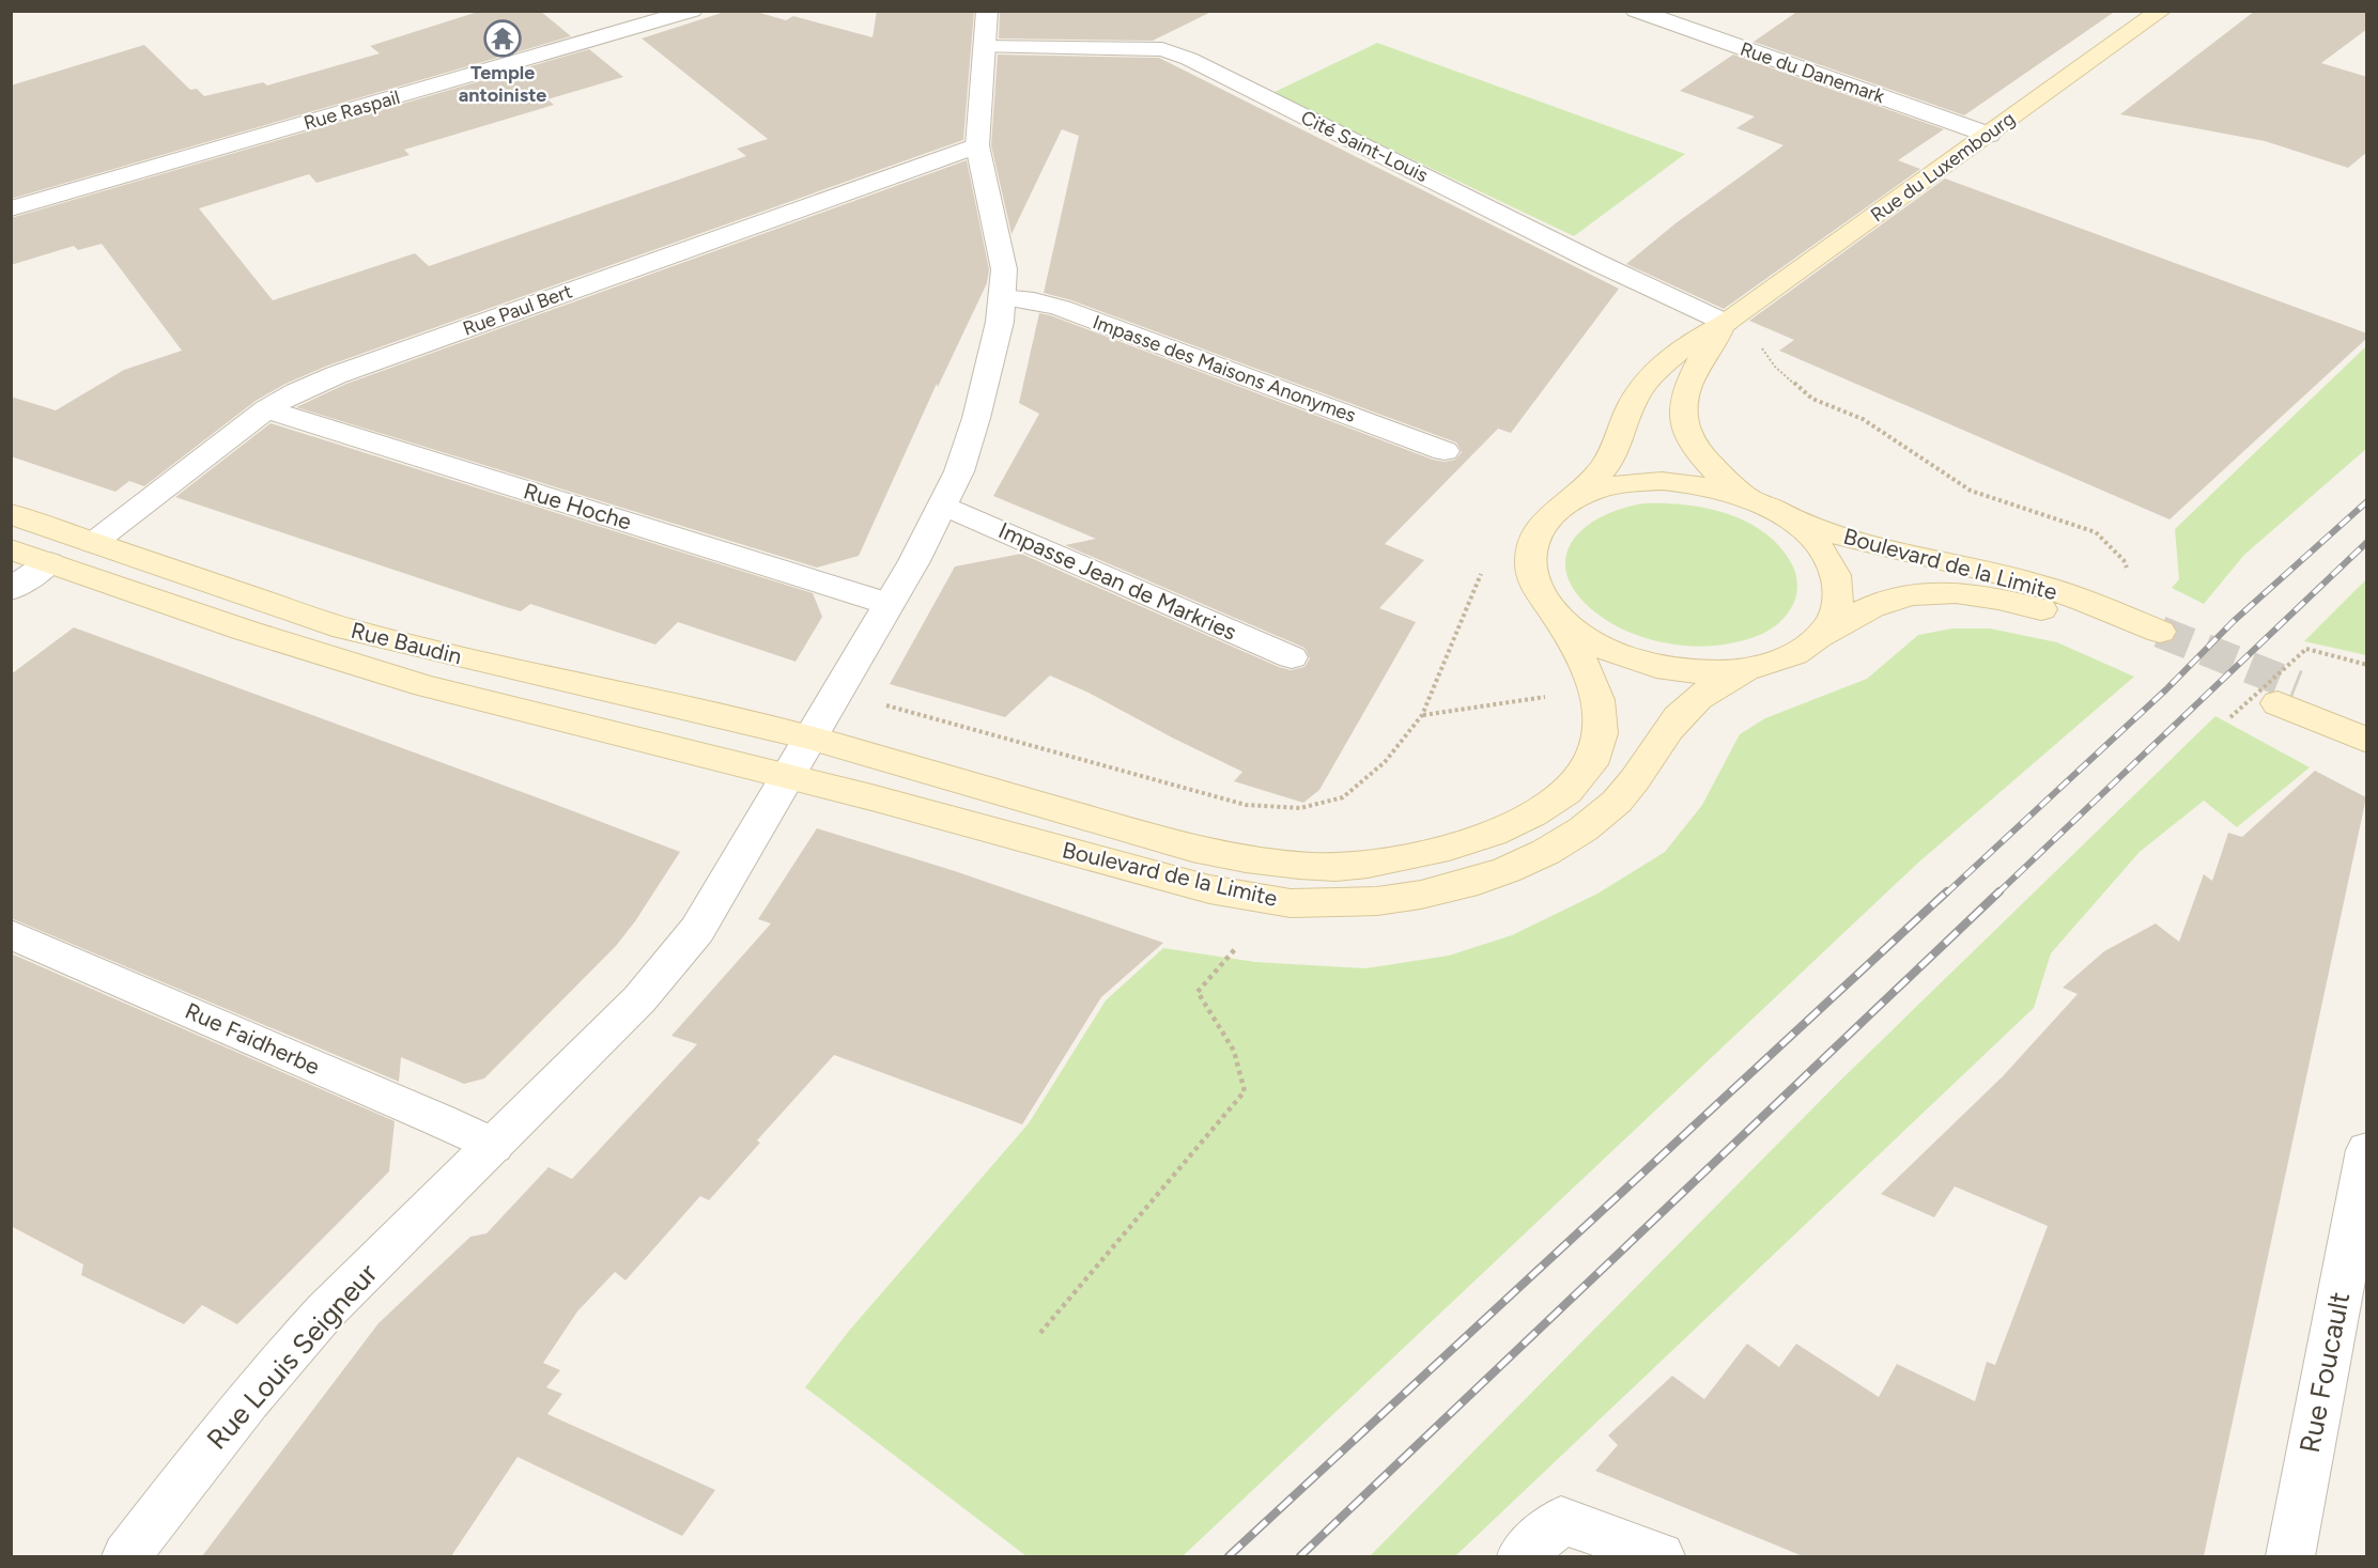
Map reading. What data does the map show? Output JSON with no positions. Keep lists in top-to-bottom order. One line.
{"streets":{"main road":["Rue du Luxembourg","Boulevard de la Limite","Rue Baudin"],"street":["Rue du Danemark","Rue Raspail","Cité Saint-Louis","Rue Paul Bert","Impasse des Maisons Anonymes","Rue Hoche","Impasse Jean de Markries","Rue Faidherbe","Rue Louis Seigneur","Rue Foucault"]},"crossings":[["Rue du Danemark","Rue du Luxembourg"],["Cité Saint-Louis","Rue du Luxembourg"],["Cité Saint-Louis","Rue Louis Seigneur"],["Rue du Luxembourg","Boulevard de la Limite"],["Rue Paul Bert","Rue Hoche"],["Rue Paul Bert","Rue Baudin"],["Rue Paul Bert","Rue Louis Seigneur"],["Impasse des Maisons Anonymes","Rue Louis Seigneur"],["Rue Hoche","Rue Louis Seigneur"],["Boulevard de la Limite","Rue Baudin"],["Boulevard de la Limite","Rue Louis Seigneur"],["Impasse Jean de Markries","Rue Louis Seigneur"],["Rue Baudin","Rue Louis Seigneur"],["Rue Faidherbe","Rue Louis Seigneur"]],"places":{"temple":["Temple antoiniste"]}}
